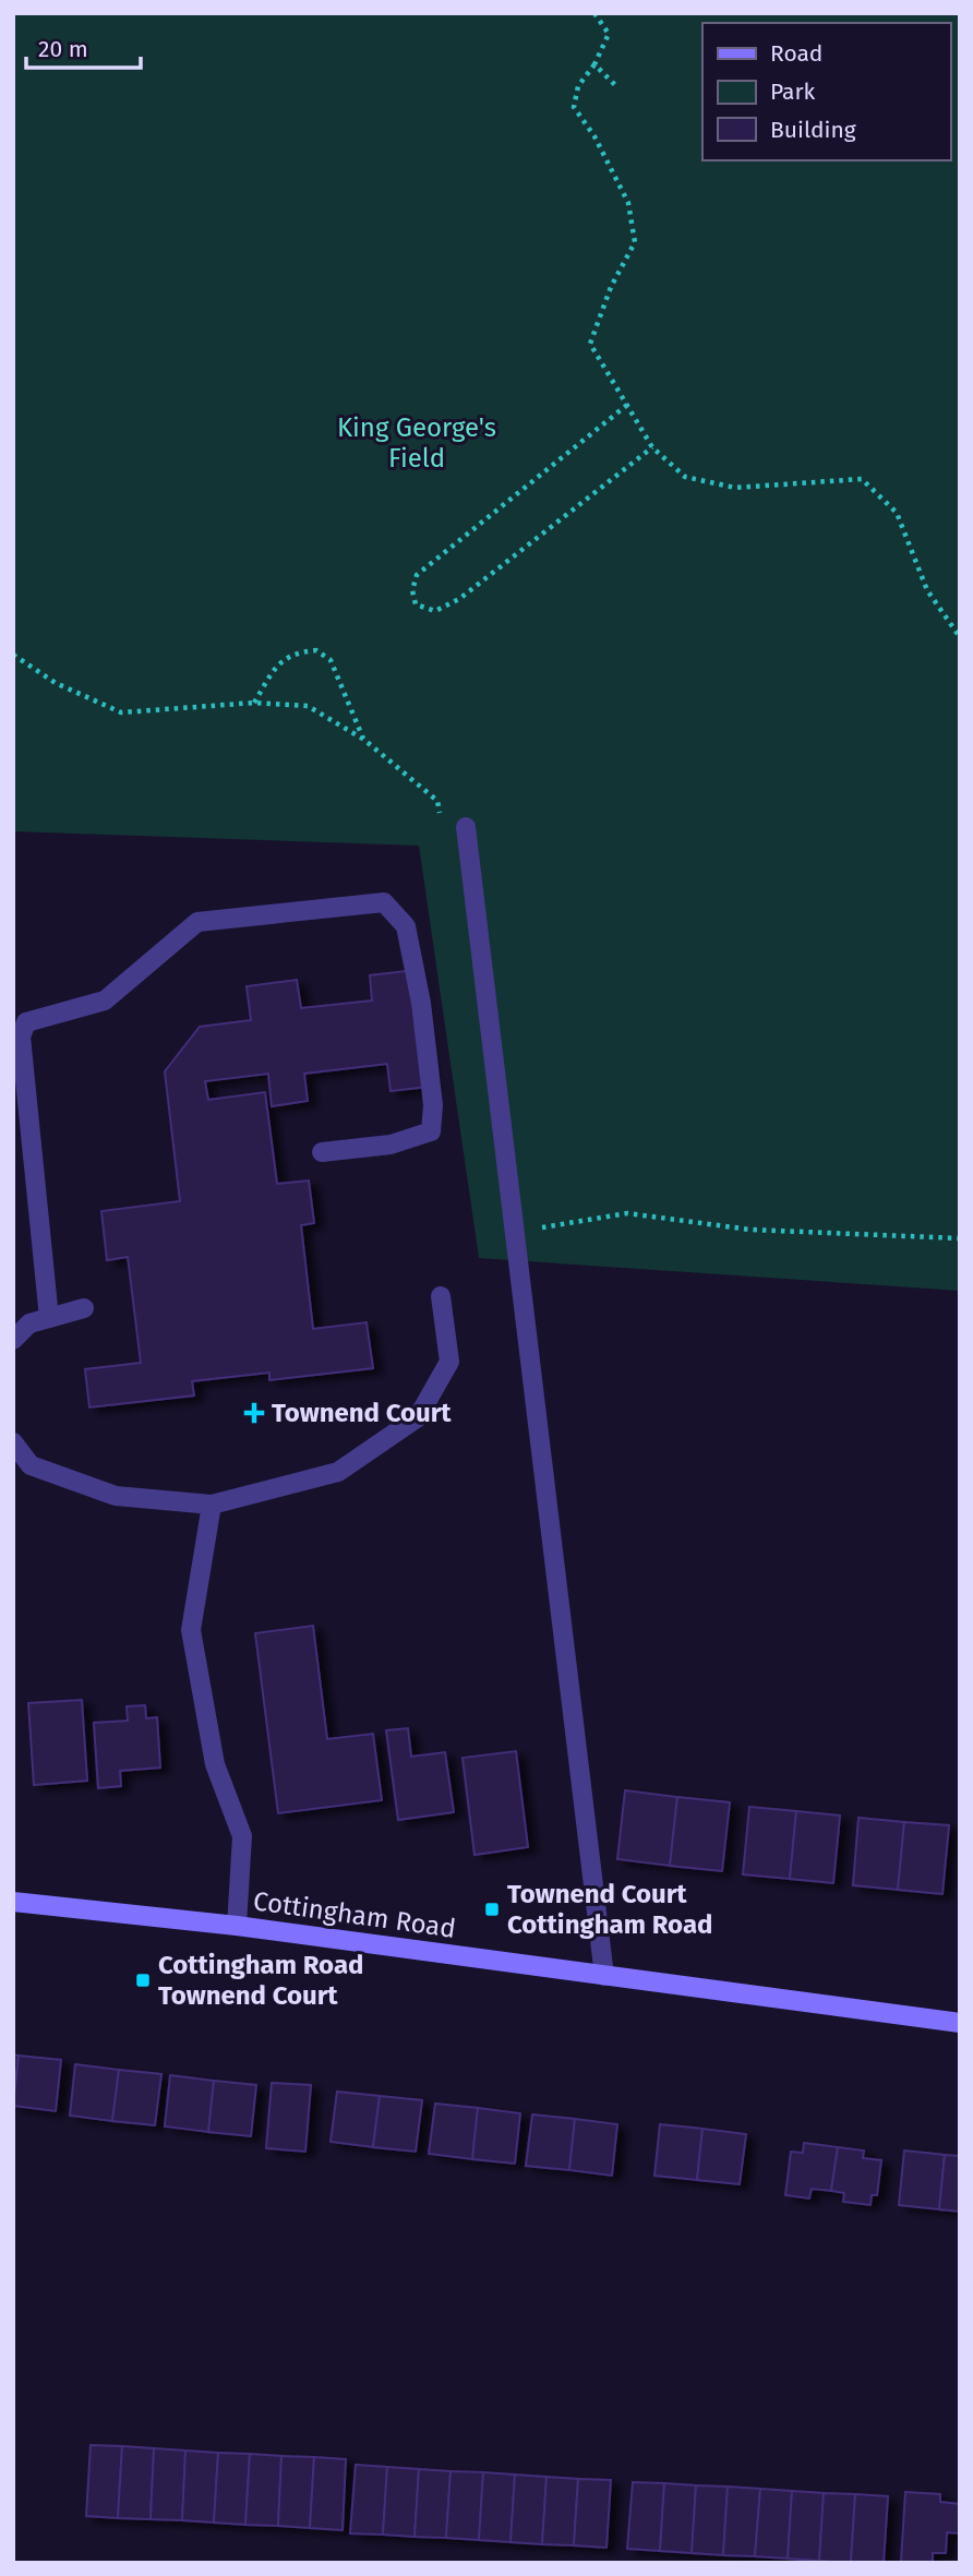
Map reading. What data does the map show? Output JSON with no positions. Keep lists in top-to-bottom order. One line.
{"streets":{"main road":["Cottingham Road"]},"parks":["King George's Field"],"places":{"health":["Townend Court"],"transit":["Townend Court Cottingham Road","Cottingham Road Townend Court"]},"legend":["Road","Park","Building"],"scale_bar":"20 m"}
